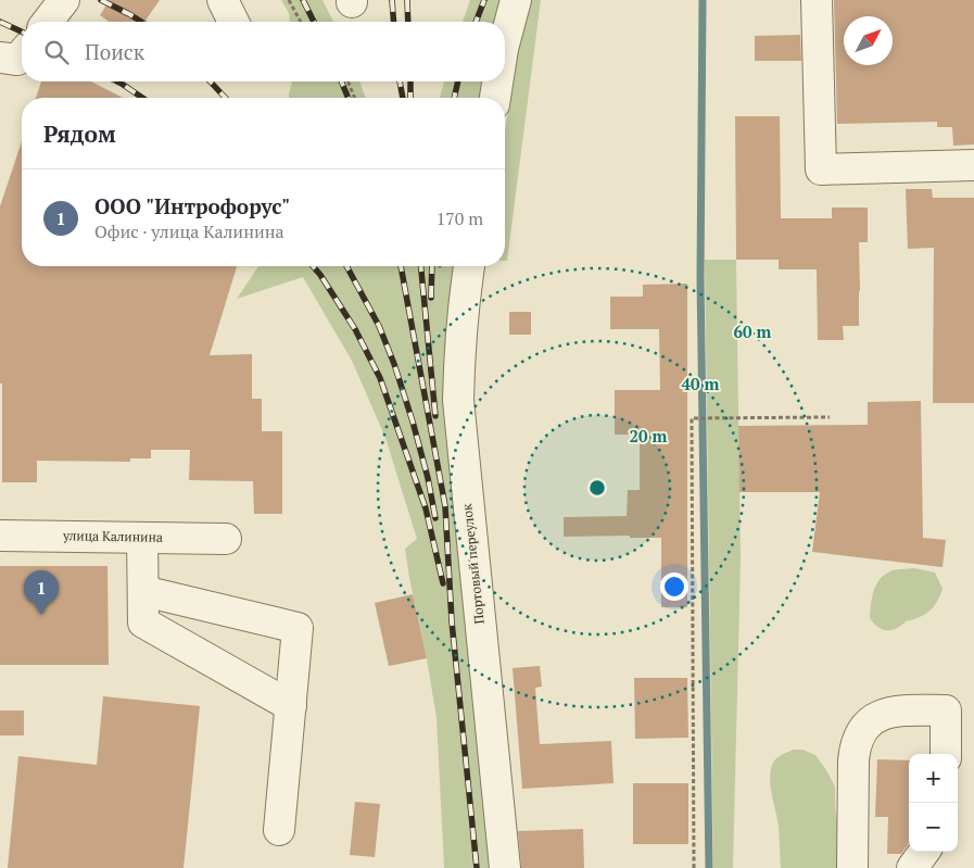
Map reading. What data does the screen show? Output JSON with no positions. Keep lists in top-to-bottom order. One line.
{"streets":{"street":["улица Калинина","Портовый переулок"]},"north":"top right","page":{"search":"Поиск","heading":"Рядом","list":[{"mark":"1","name":"ООО \"Интрофорус\"","note":"Офис · улица Калинина","value":"170 m"}],"pins":"1","map_buttons":["+","−"]},"rings":["60 m","40 m","20 m"]}
